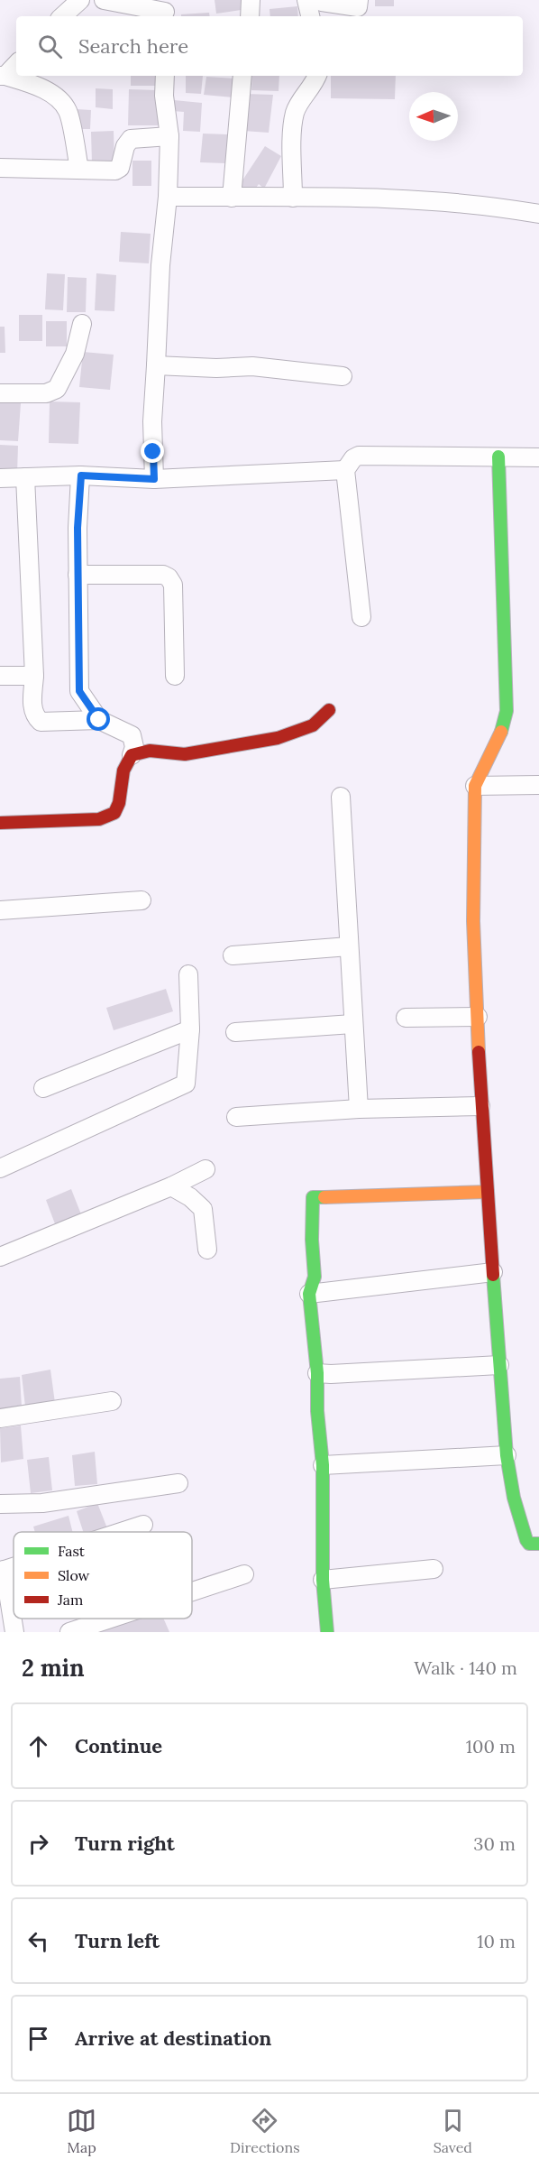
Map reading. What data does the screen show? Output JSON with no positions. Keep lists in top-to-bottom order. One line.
{"legend":["Fast","Slow","Jam"],"north":"left","page":{"search":"Search here","heading":["2 min","Walk · 140 m"],"list":[["Continue","100 m"],["Turn right","30 m"],["Turn left","10 m"],"Arrive at destination"],"nav":["Map","Directions","Saved"]}}
